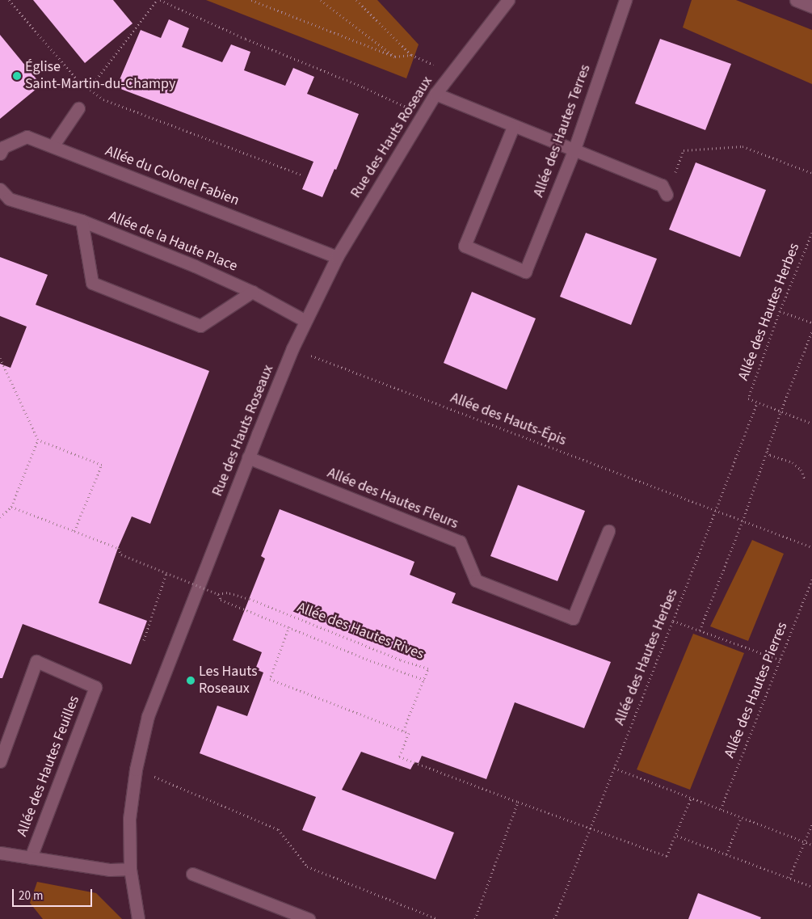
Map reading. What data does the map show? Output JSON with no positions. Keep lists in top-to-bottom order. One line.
{"streets":{"street":["Allée des Hautes Terres","Rue des Hauts Roseaux","Allée du Colonel Fabien","Allée de la Haute Place","Allée des Hautes Fleurs","Allée des Hautes Feuilles"],"path":["Allée des Hautes Herbes","Allée des Hauts-Épis","Allée des Hautes Rives","Allée des Hautes Pierres"]},"crossings":[["Rue des Hauts Roseaux","Allée du Colonel Fabien"],["Rue des Hauts Roseaux","Allée de la Haute Place"],["Rue des Hauts Roseaux","Allée des Hauts-Épis"],["Rue des Hauts Roseaux","Allée des Hautes Fleurs"],["Allée des Hautes Herbes","Allée des Hauts-Épis"],["Allée des Hautes Herbes","Allée des Hautes Rives"]],"places":["Église Saint-Martin-du-Champy","Les Hauts Roseaux"],"scale_bar":"20 m"}
